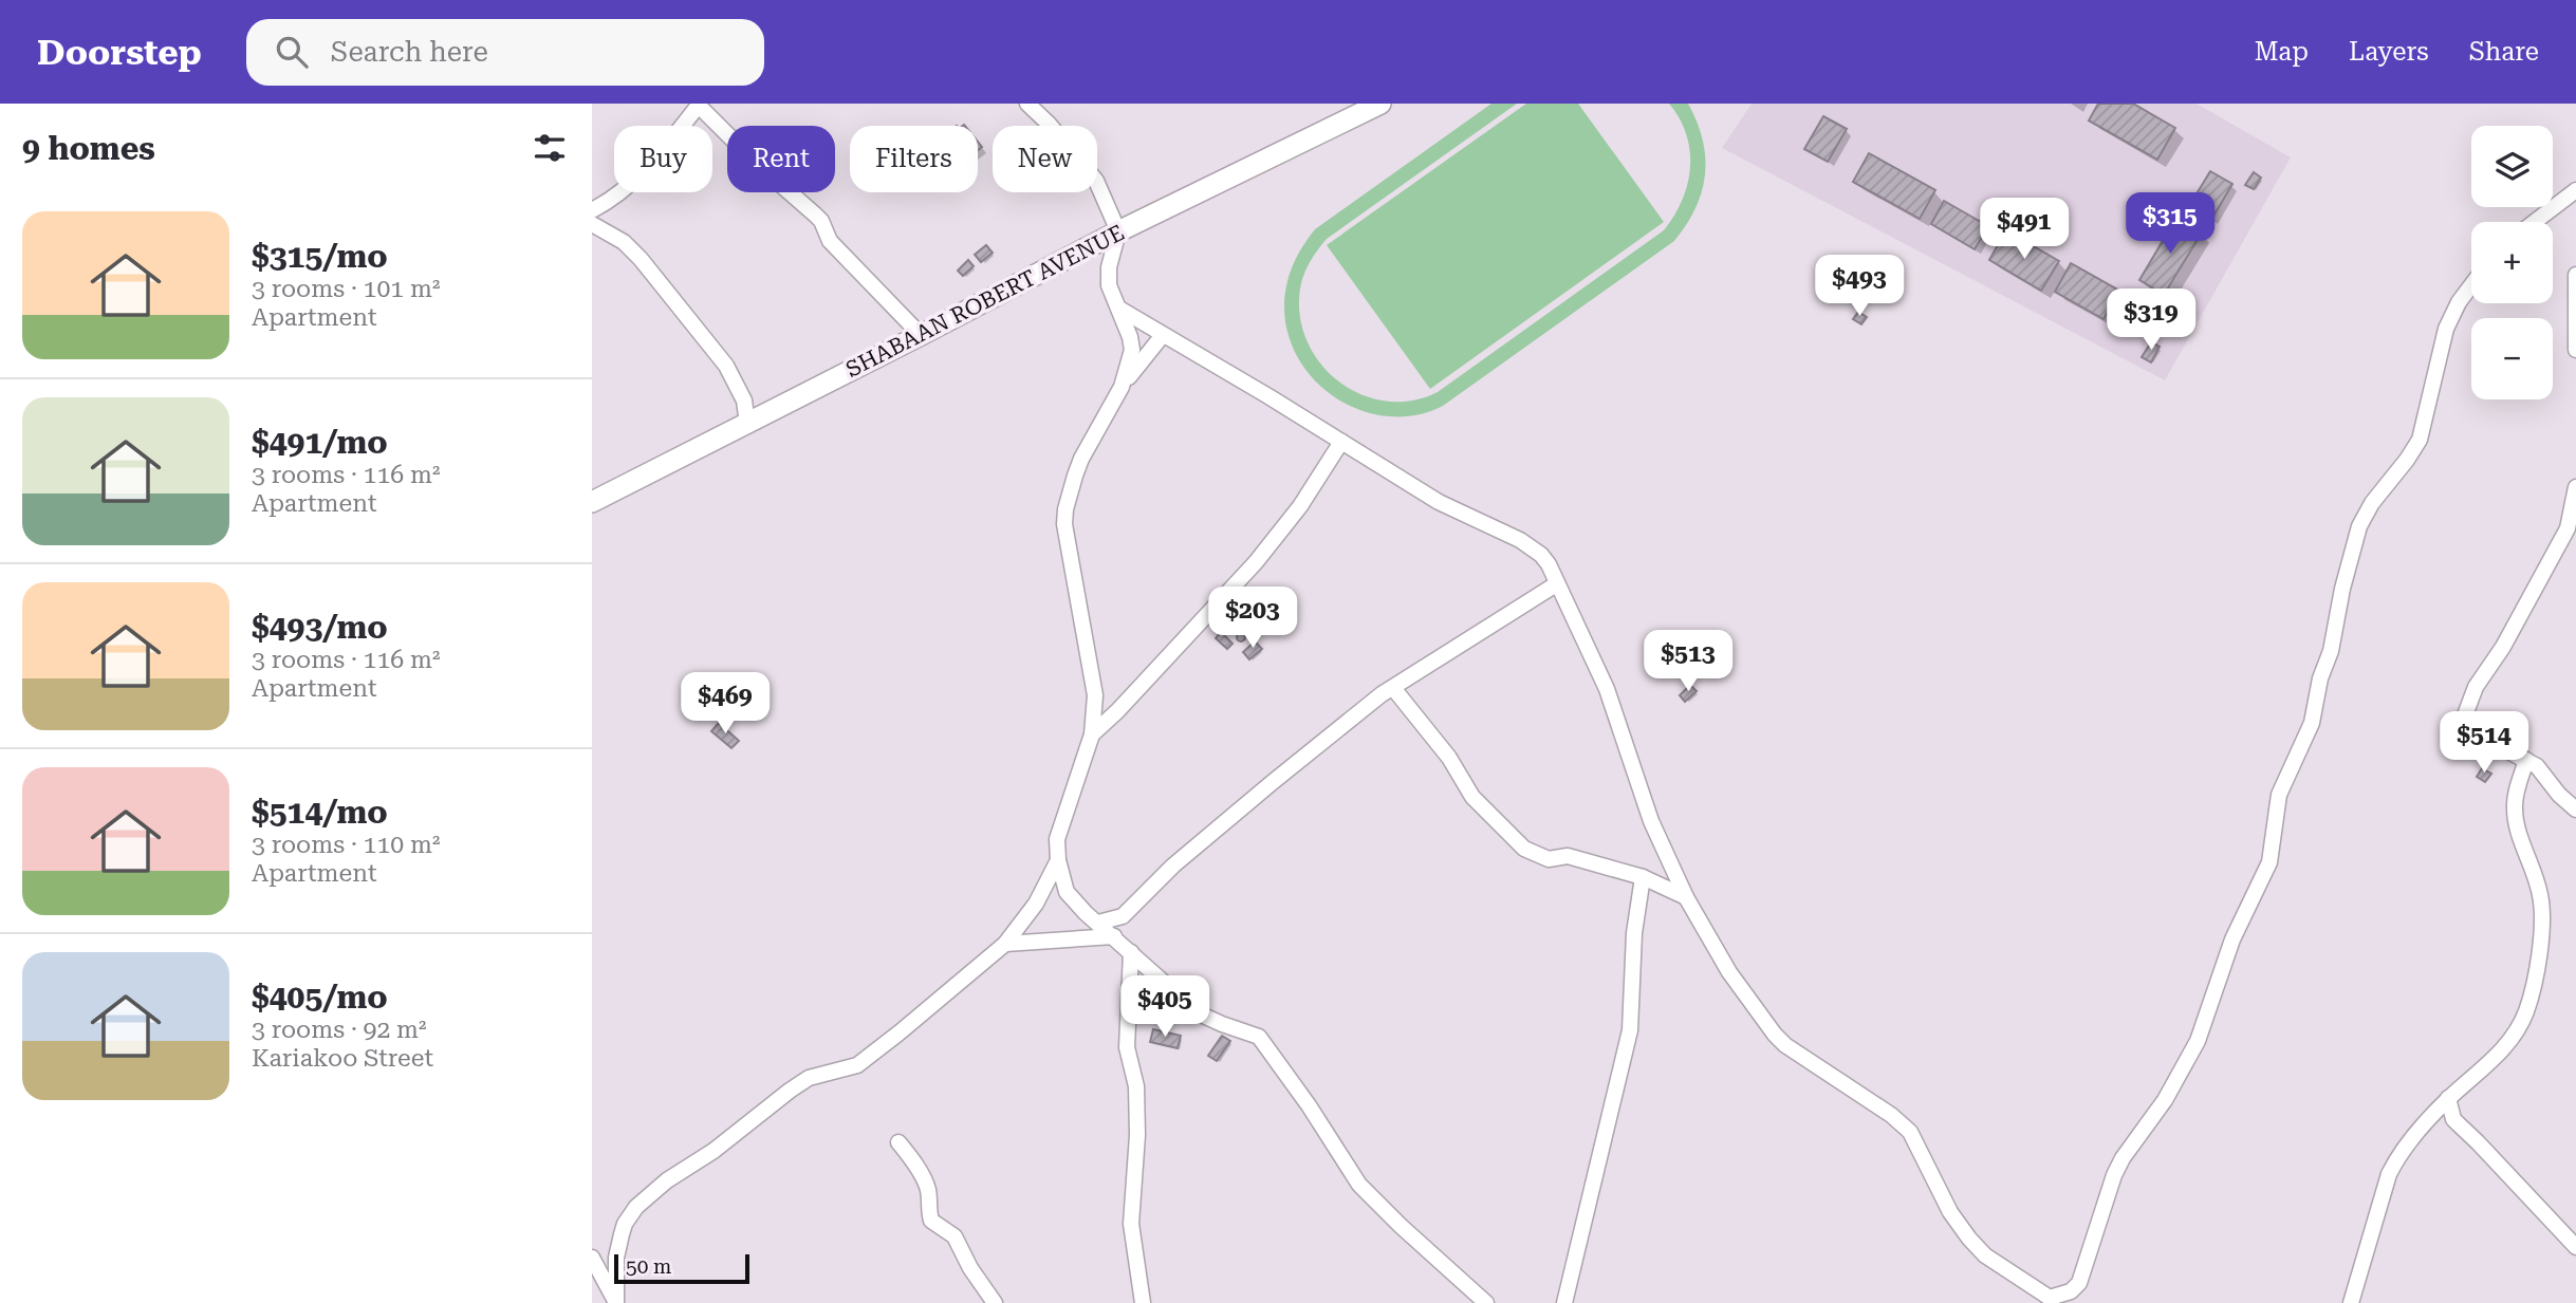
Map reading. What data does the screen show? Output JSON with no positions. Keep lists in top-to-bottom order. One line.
{"streets":{"street":["SHABAAN ROBERT AVENUE"]},"scale_bar":"50 m","page":{"header":"Doorstep","search":"Search here","nav":["Map","Layers","Share"],"heading":"9 homes","map_buttons":["+","−"],"chip":["Buy","Rent","Filters","New"],"list":[{"name":"$315/mo","note":"3 rooms · 101 m² · Apartment"},{"name":"$491/mo","note":"3 rooms · 116 m² · Apartment"},{"name":"$493/mo","note":"3 rooms · 116 m² · Apartment"},{"name":"$514/mo","note":"3 rooms · 110 m² · Apartment"},{"name":"$405/mo","note":"3 rooms · 92 m² · Kariakoo Street"}],"price":["$315","$491","$493","$319","$203","$513","$469","$514","$405"],"scale":"50 m"}}
